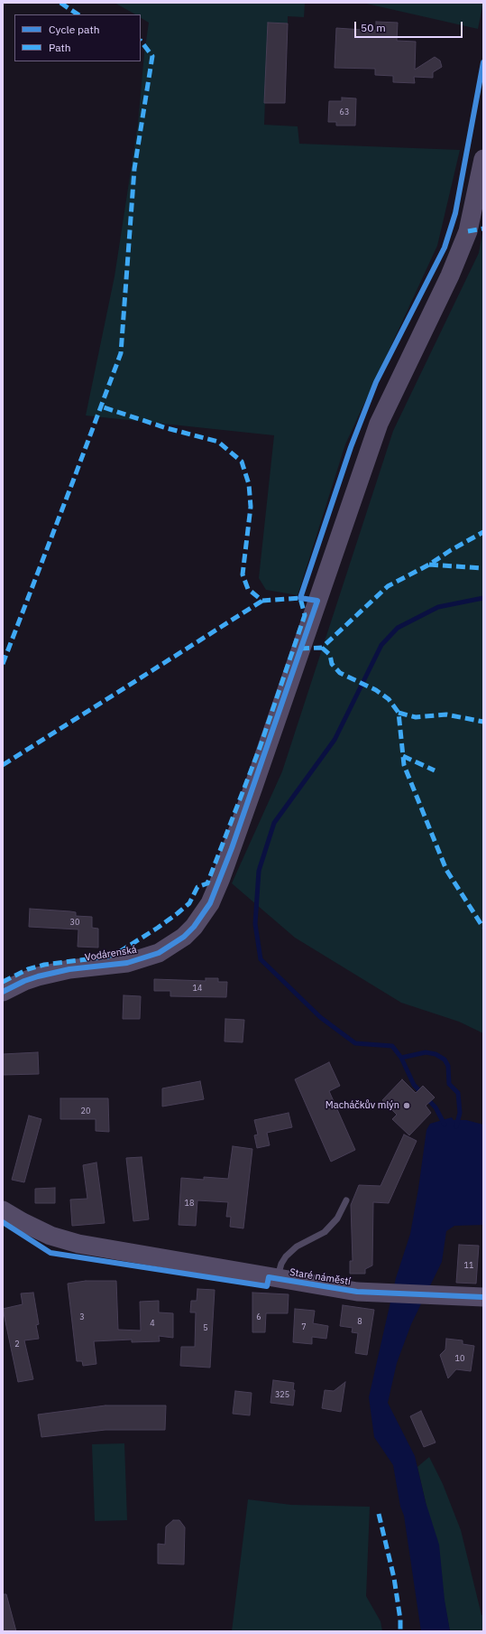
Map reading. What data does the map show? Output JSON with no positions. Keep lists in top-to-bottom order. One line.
{"streets":{"street":["Vodárenská","Staré náměstí"]},"places":["Macháčkův mlýn"],"house_numbers":["63","30","14","20","18","11","3","6","8","4","7","5","2","10","325"],"legend":["Cycle path","Path"],"scale_bar":"50 m"}
